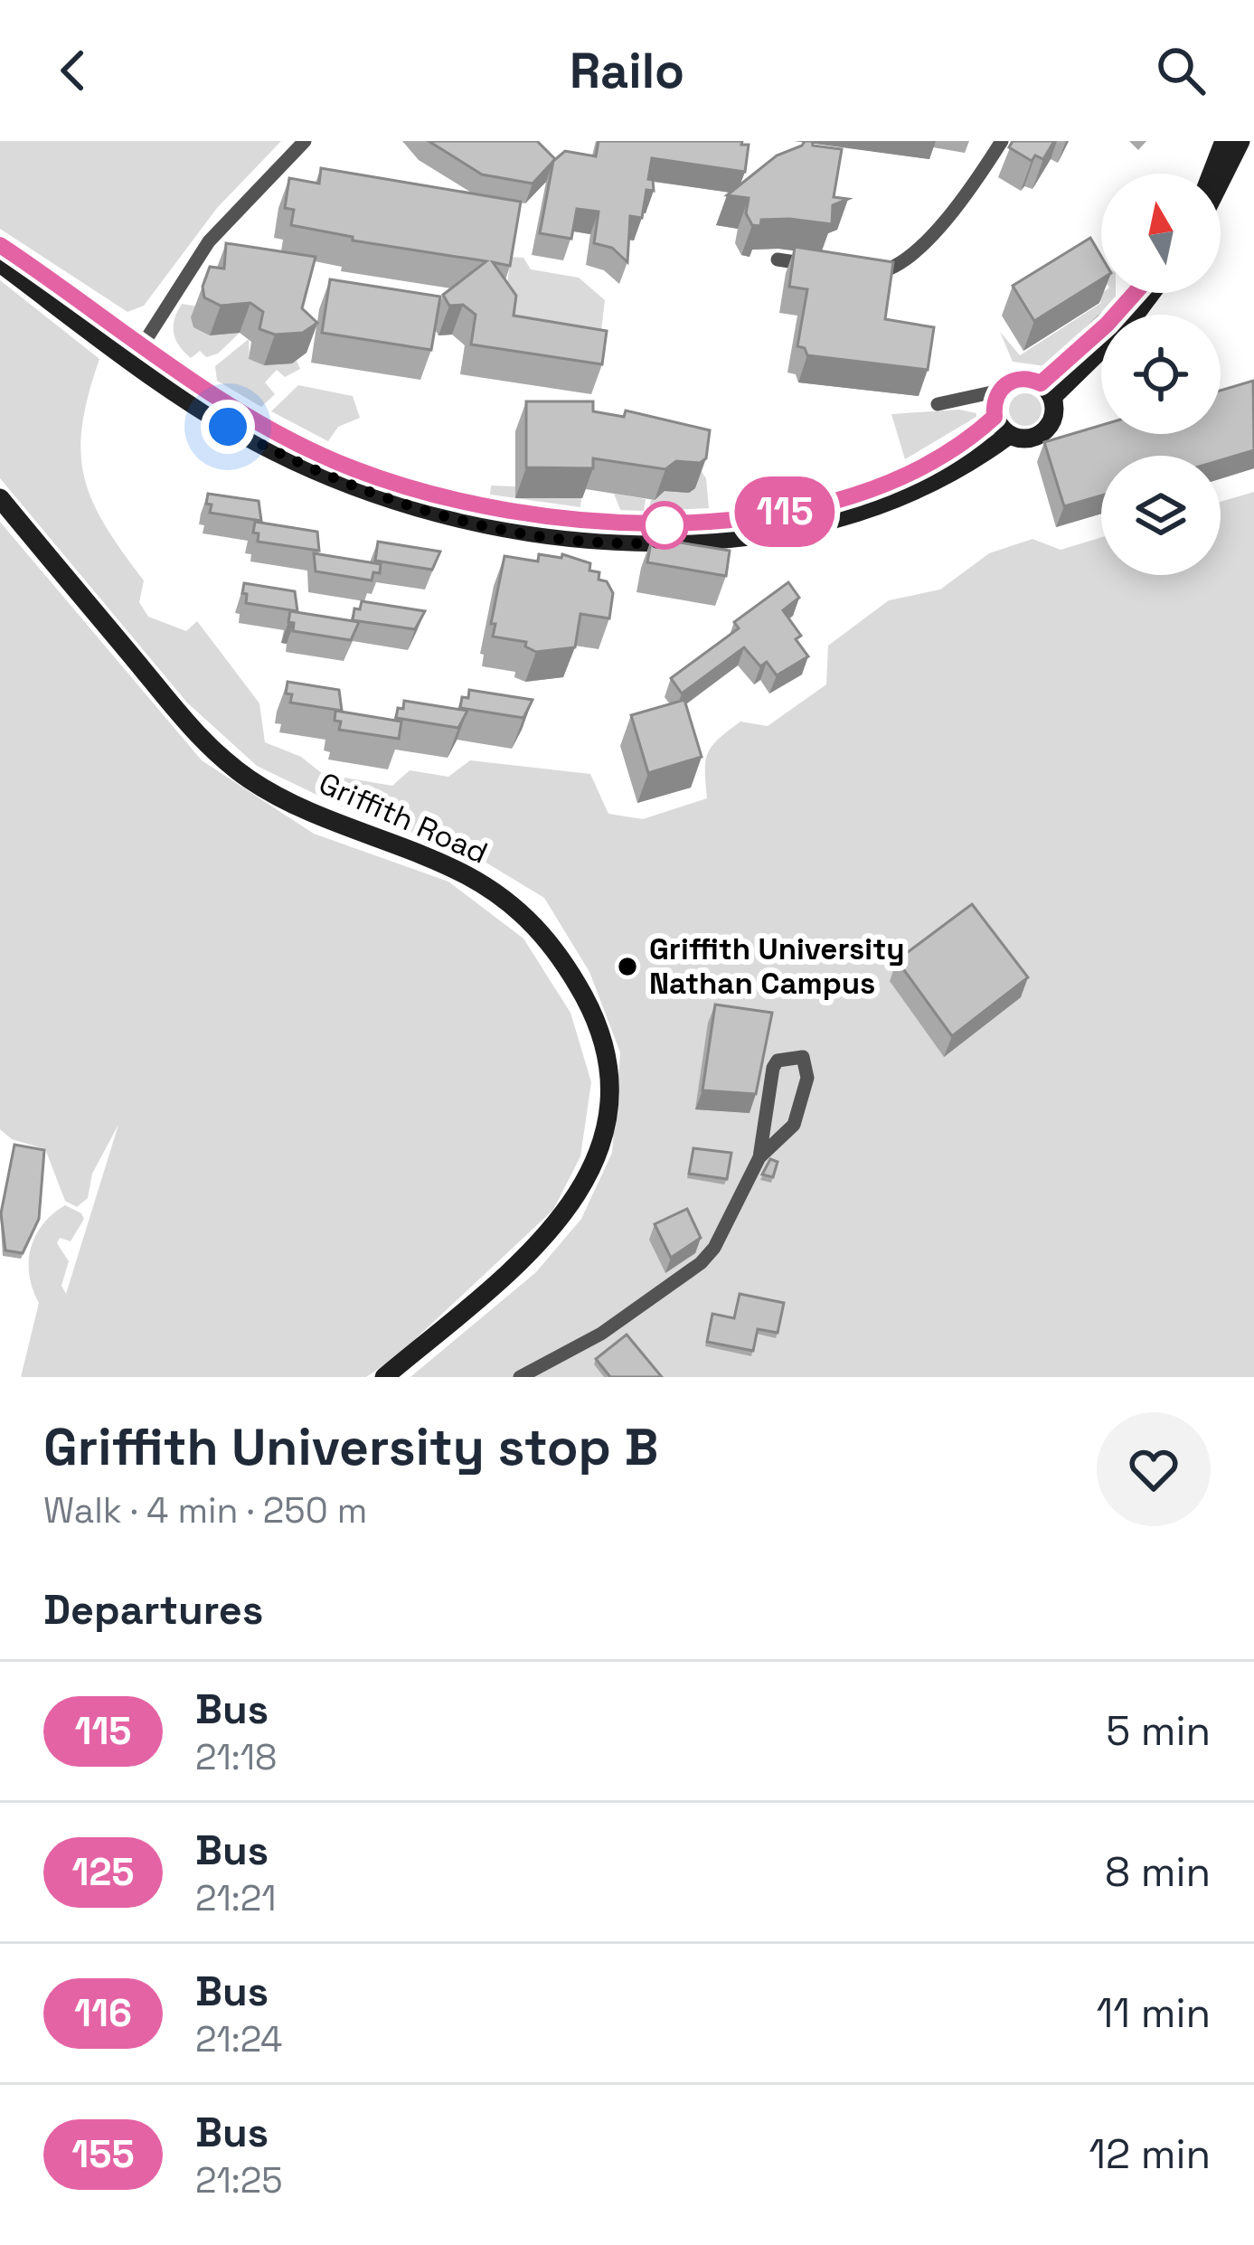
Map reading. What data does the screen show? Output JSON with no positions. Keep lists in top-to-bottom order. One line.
{"streets":{"street":["Griffith Road"]},"places":["Griffith University Nathan Campus"],"lines":["bus line 115"],"north":"top","page":{"header":"Railo","on_map":"115","heading":[["Griffith University stop B","Walk · 4 min · 250 m"],"Departures"],"list":[{"mark":"115","name":"Bus","note":"21:18","value":"5 min"},{"mark":"125","name":"Bus","note":"21:21","value":"8 min"},{"mark":"116","name":"Bus","note":"21:24","value":"11 min"},{"mark":"155","name":"Bus","note":"21:25","value":"12 min"}]}}
